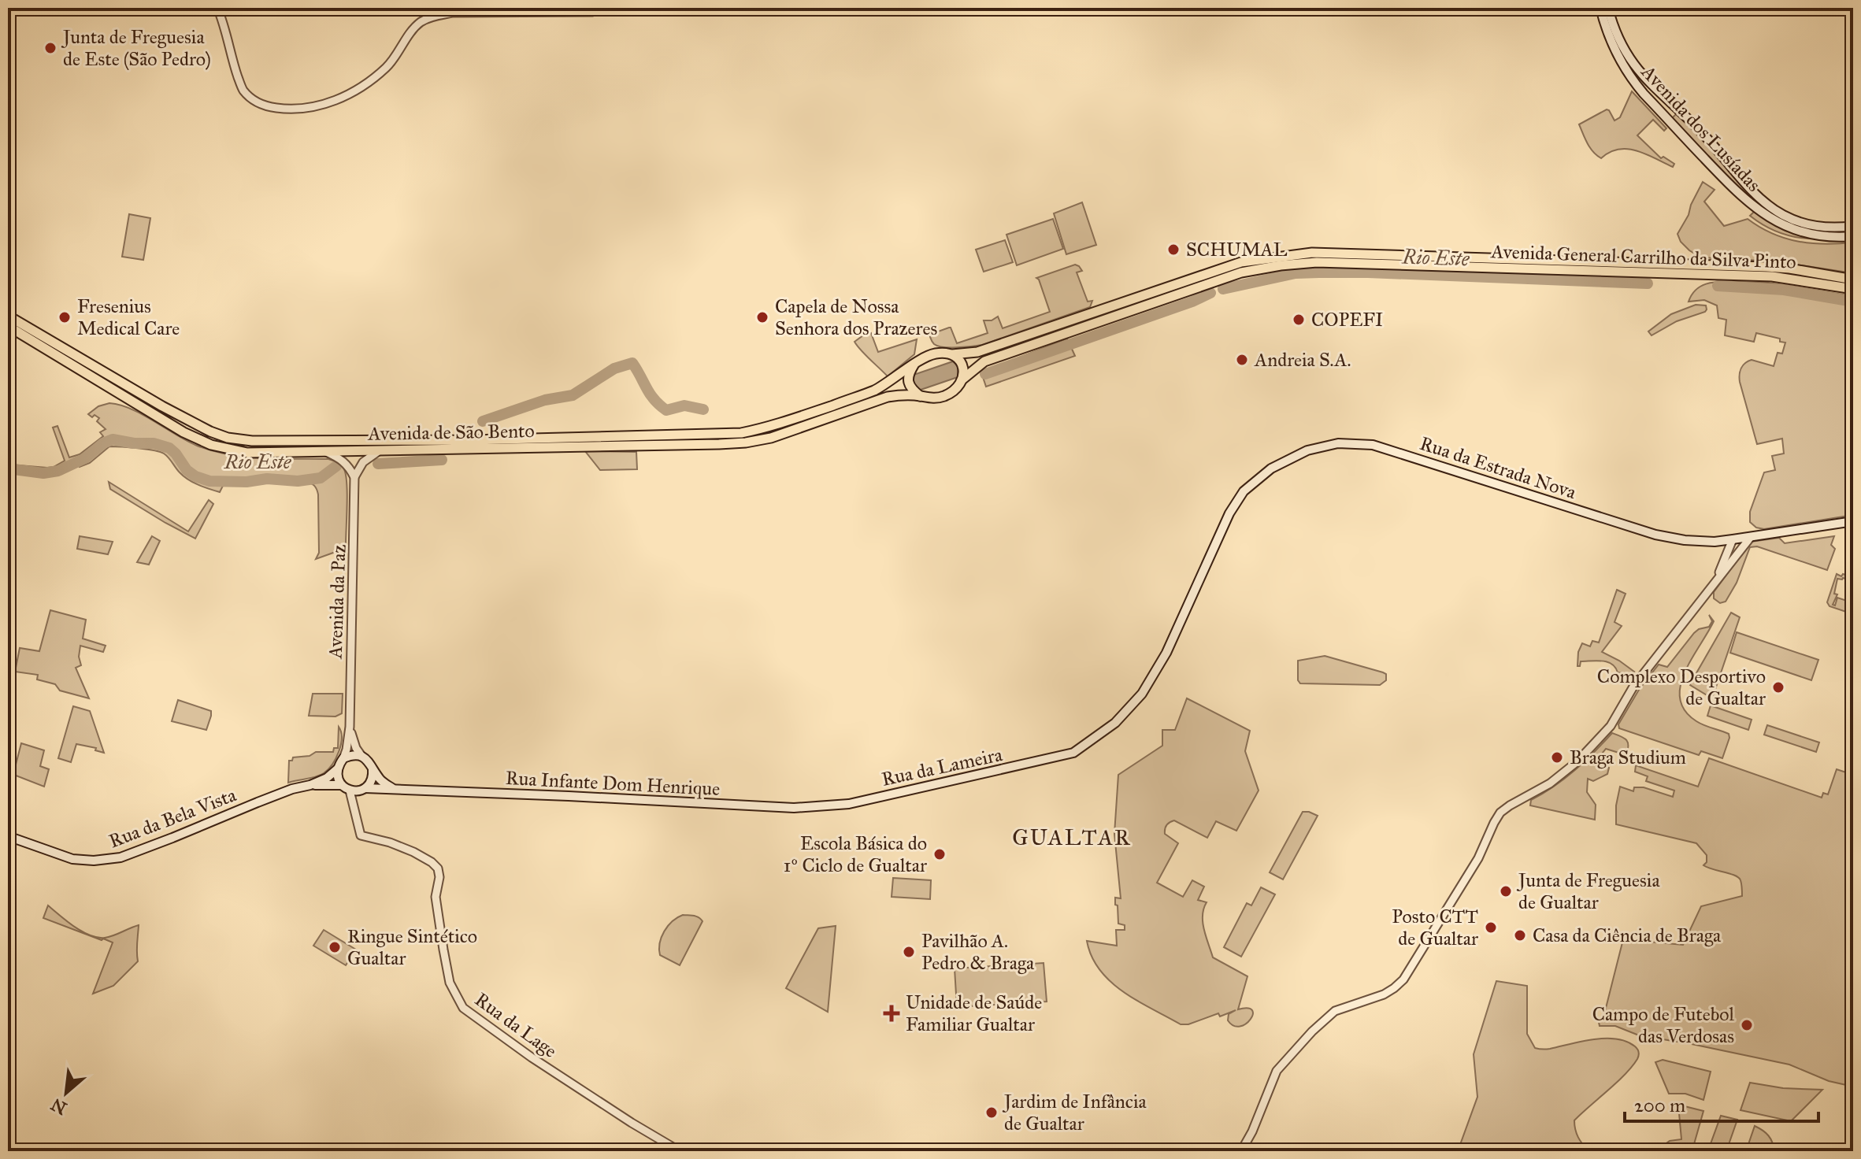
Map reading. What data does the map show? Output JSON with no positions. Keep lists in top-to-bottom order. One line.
{"streets":{"main road":["Avenida dos Lusíadas","Avenida General Carrilho da Silva Pinto","Avenida de São Bento","Rua da Estrada Nova","Rua da Lameira","Rua Infante Dom Henrique","Rua da Bela Vista"],"street":["Avenida da Paz","Rua da Lage"]},"crossings":[["Avenida General Carrilho da Silva Pinto","Avenida de São Bento"],["Rua da Estrada Nova","Rua da Lameira"],["Avenida da Paz","Rua Infante Dom Henrique"],["Avenida da Paz","Rua da Bela Vista"],["Rua da Lameira","Rua Infante Dom Henrique"],["Rua Infante Dom Henrique","Rua da Bela Vista"]],"districts":["GUALTAR"],"water":["Rio Este"],"places":{"other":["Junta de Freguesia de Este (São Pedro)","SCHUMAL","Fresenius Medical Care","Capela de Nossa Senhora dos Prazeres","COPEFI","Andreia S.A.","Complexo Desportivo de Gualtar","Braga Studium","Escola Básica do 1º Ciclo de Gualtar","Junta de Freguesia de Gualtar","Posto CTT de Gualtar","Casa da Ciência de Braga","Ringue Sintético Gualtar","Pavilhão A. Pedro & Braga","Campo de Futebol das Verdosas","Jardim de Infância de Gualtar"],"health":["Unidade de Saúde Familiar Gualtar"]},"scale_bar":"200 m","north":"bottom left"}
